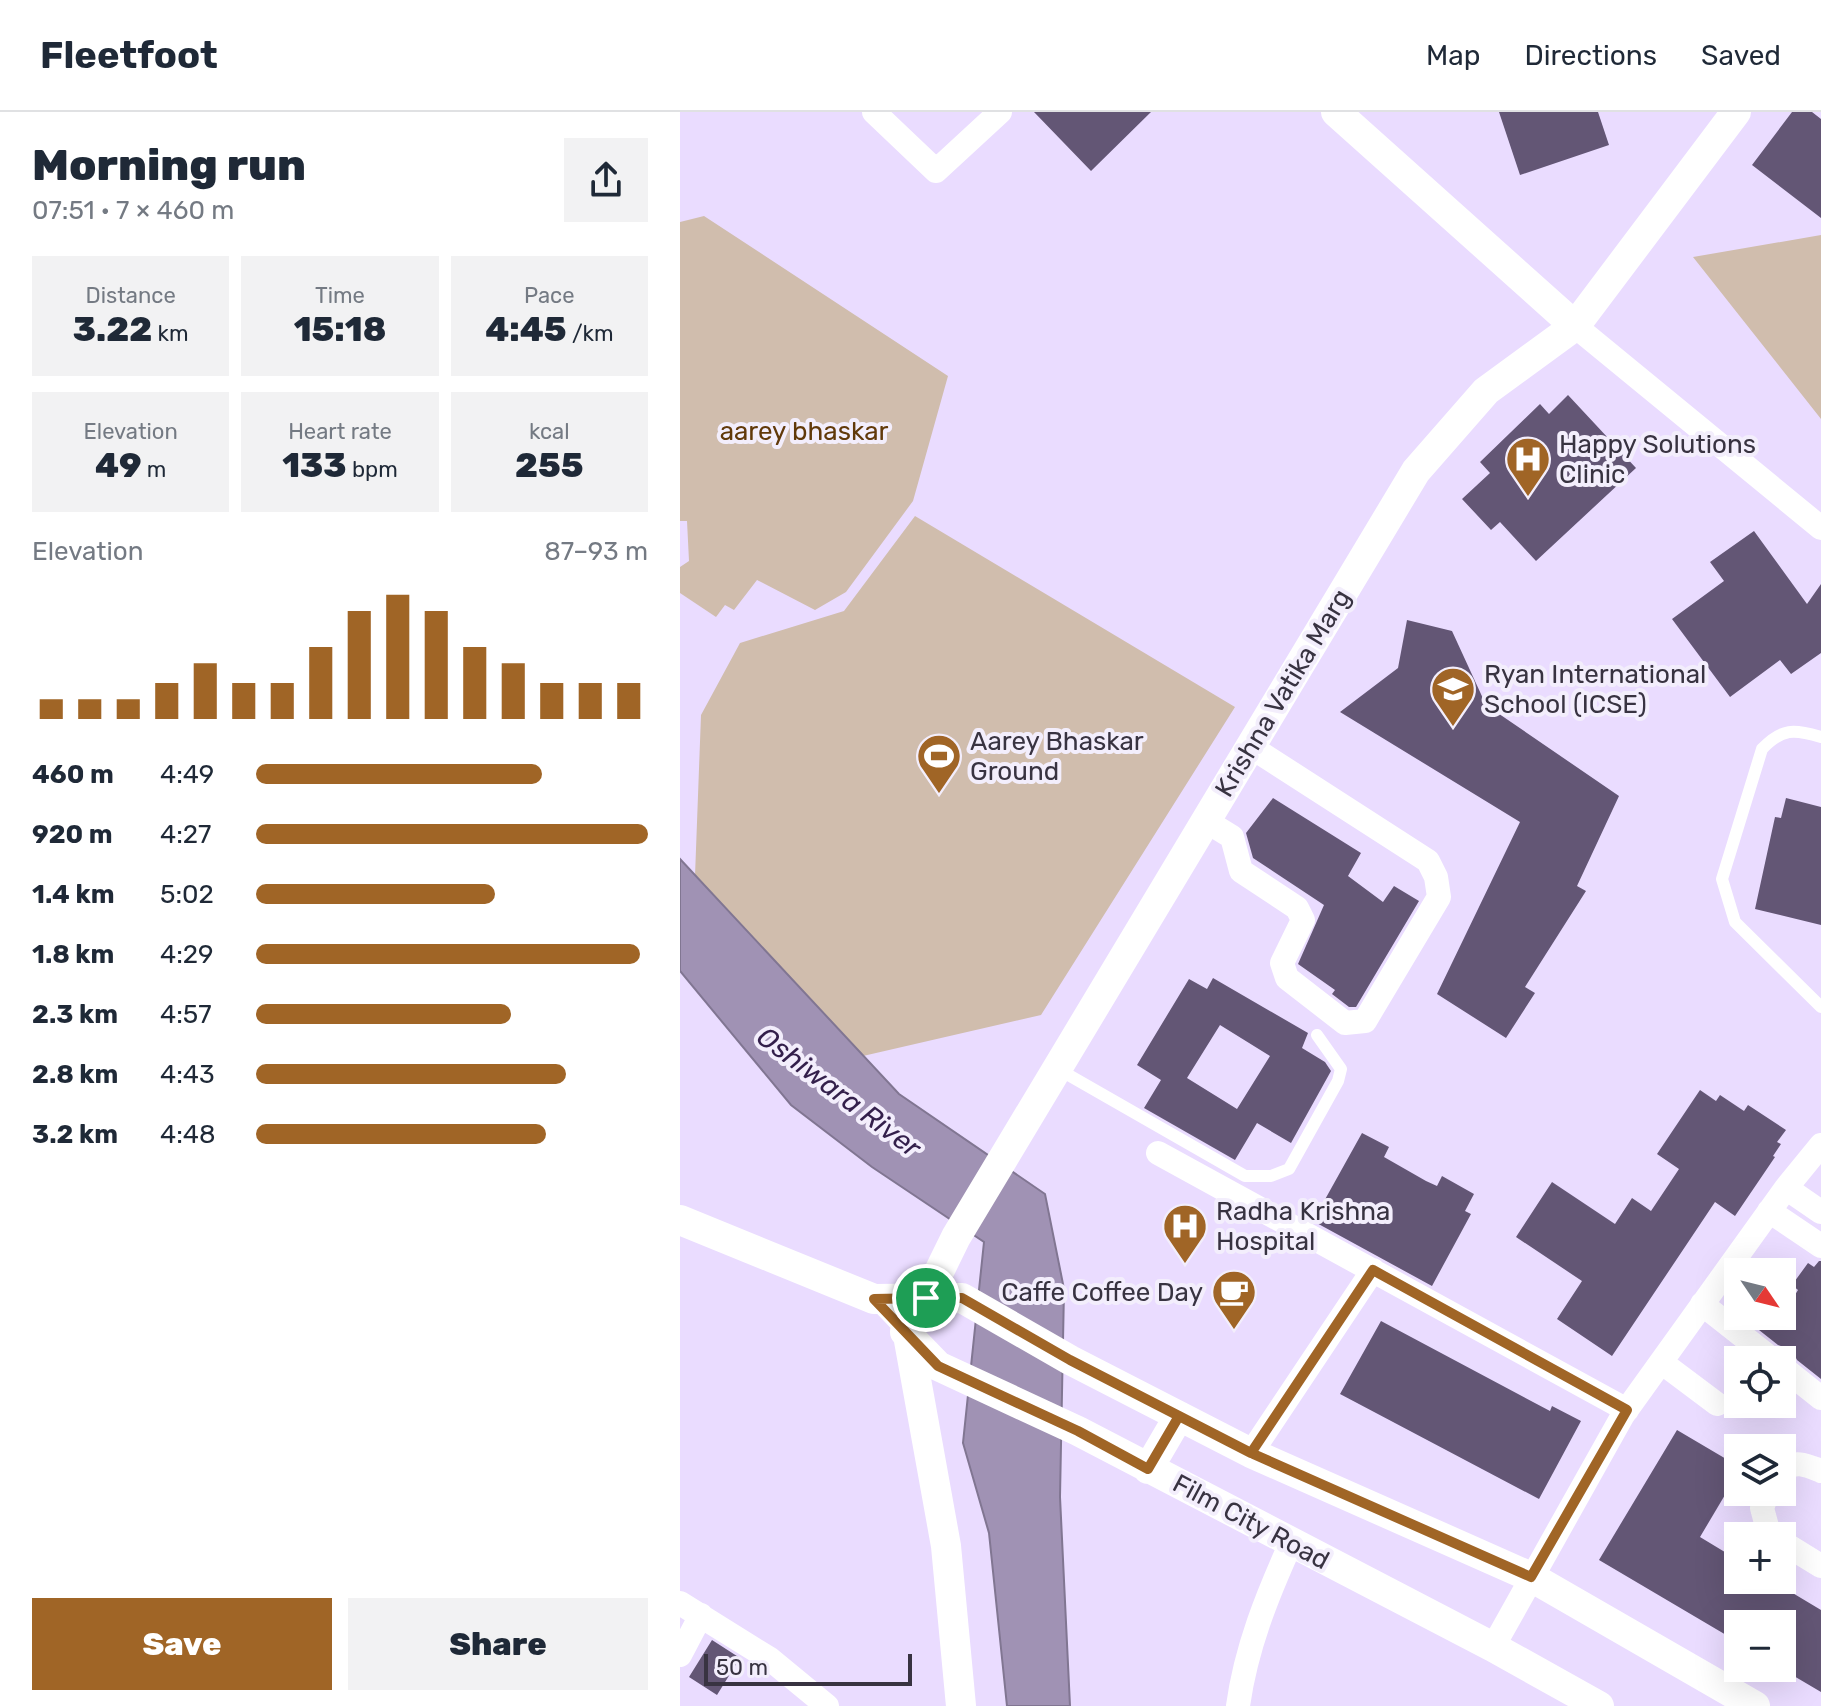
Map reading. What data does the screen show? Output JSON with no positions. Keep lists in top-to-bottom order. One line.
{"streets":{"street":["Krishna Vatika Marg","Film City Road"]},"crossings":[["Krishna Vatika Marg","Film City Road"]],"water":["Oshiwara River"],"parks":["aarey bhaskar"],"places":{"hospital":["Happy Solutions Clinic","Radha Krishna Hospital"],"school or university":["Ryan International School (ICSE)"],"sports":["Aarey Bhaskar Ground"],"cafe":["Caffe Coffee Day"]},"scale_bar":"50 m","north":"bottom right","page":{"header":"Fleetfoot","nav":["Map","Directions","Saved"],"heading":["Morning run","07:51 · 7 × 460 m"],"stats":[["Distance","3.22 km"],["Time","15:18"],["Pace","4:45 /km"],["Elevation","49 m"],["Heart rate","133 bpm"],["kcal","255"]],"chart":["Elevation","87–93 m"],"list":[{"name":"460 m","note":"4:49"},{"name":"920 m","note":"4:27"},{"name":"1.4 km","note":"5:02"},{"name":"1.8 km","note":"4:29"},{"name":"2.3 km","note":"4:57"},{"name":"2.8 km","note":"4:43"},{"name":"3.2 km","note":"4:48"}],"map_buttons":["+","−"],"buttons":["Save","Share"],"scale":"50 m"}}
